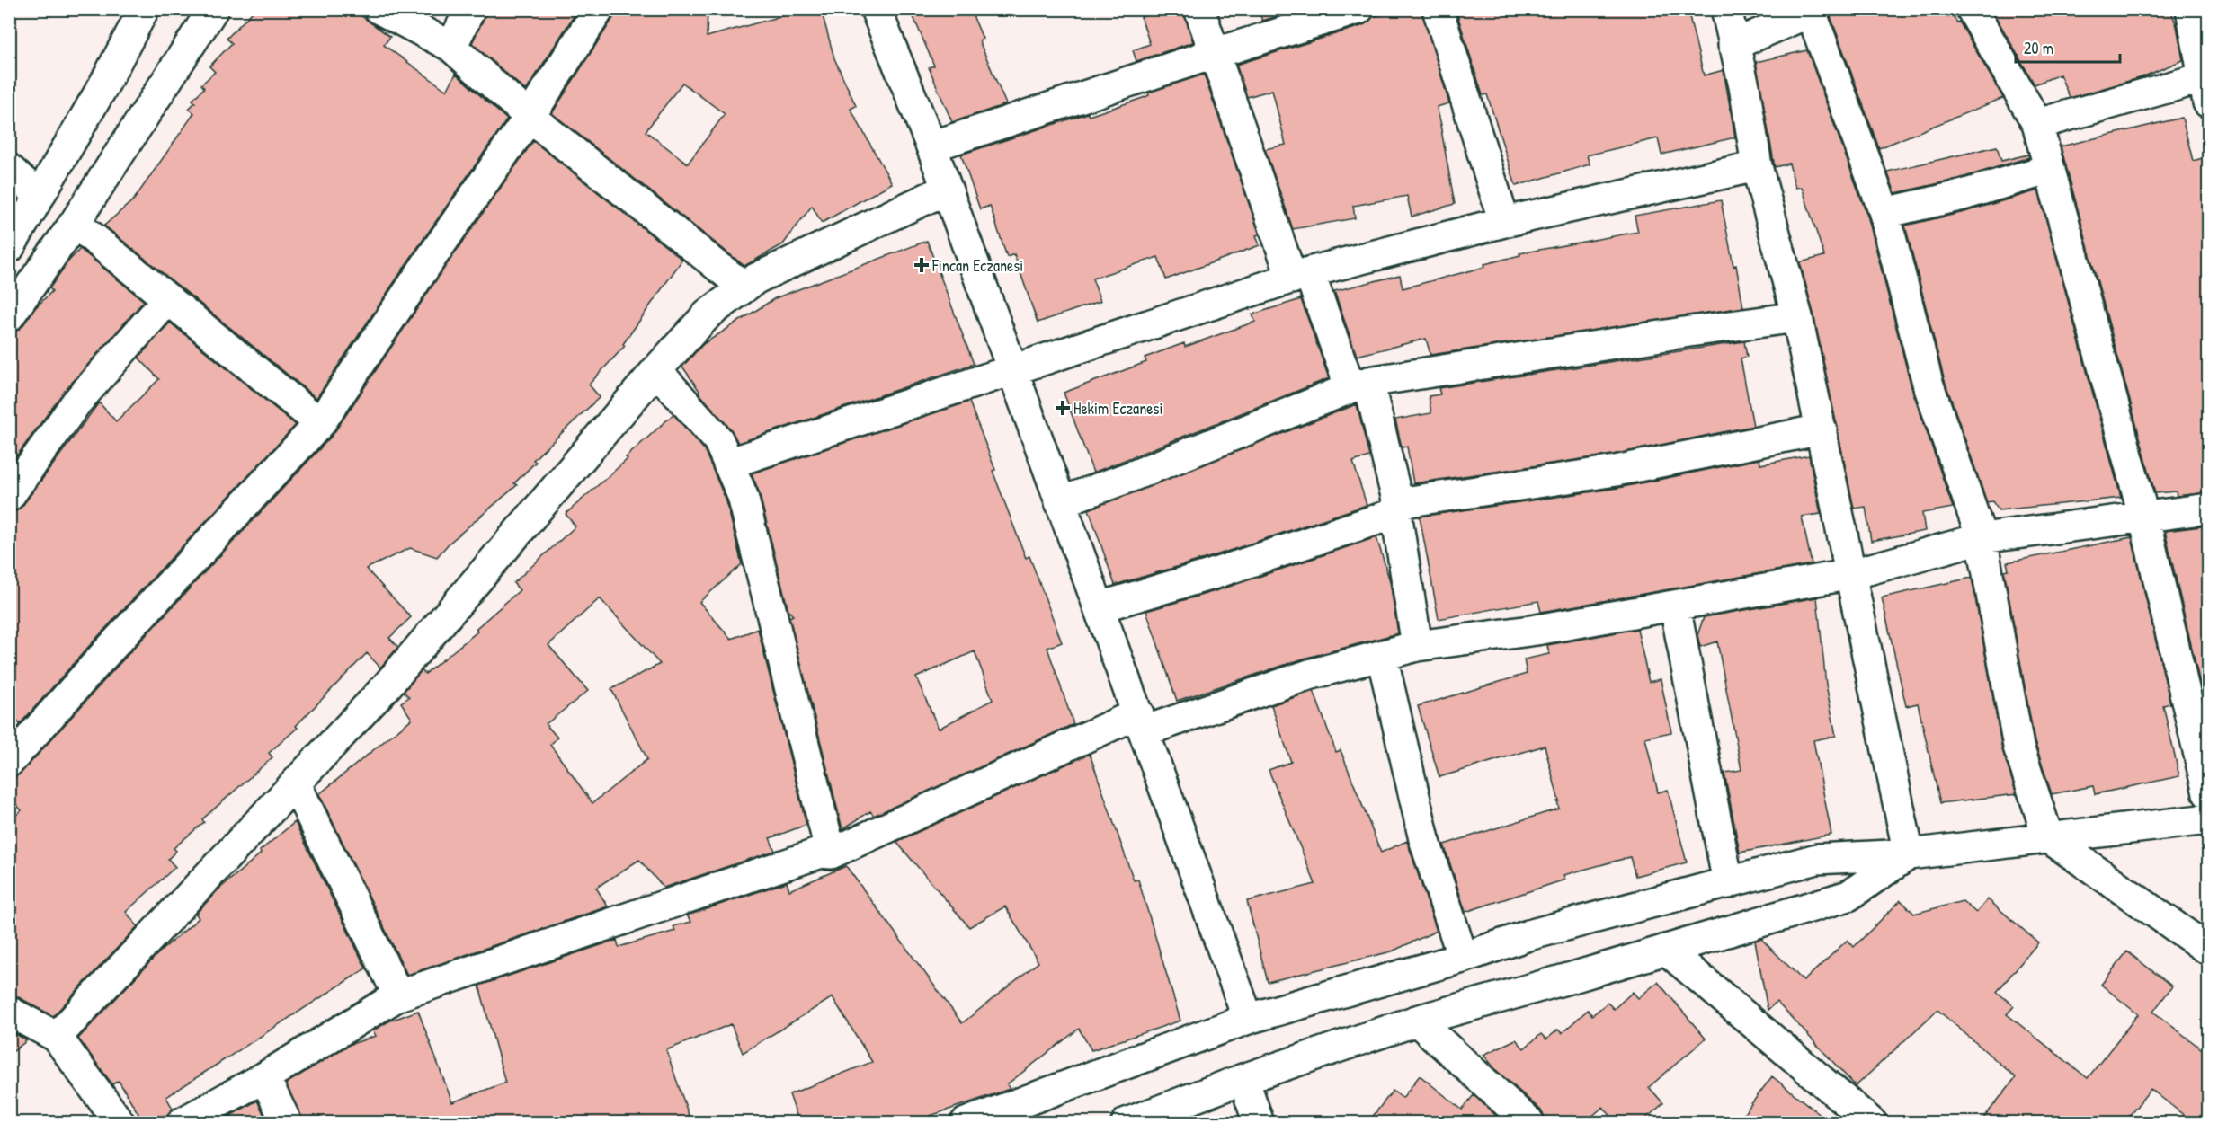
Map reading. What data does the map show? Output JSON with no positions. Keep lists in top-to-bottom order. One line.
{"places":{"health":["Fincan Eczanesi","Hekim Eczanesi"]},"scale_bar":"20 m"}
